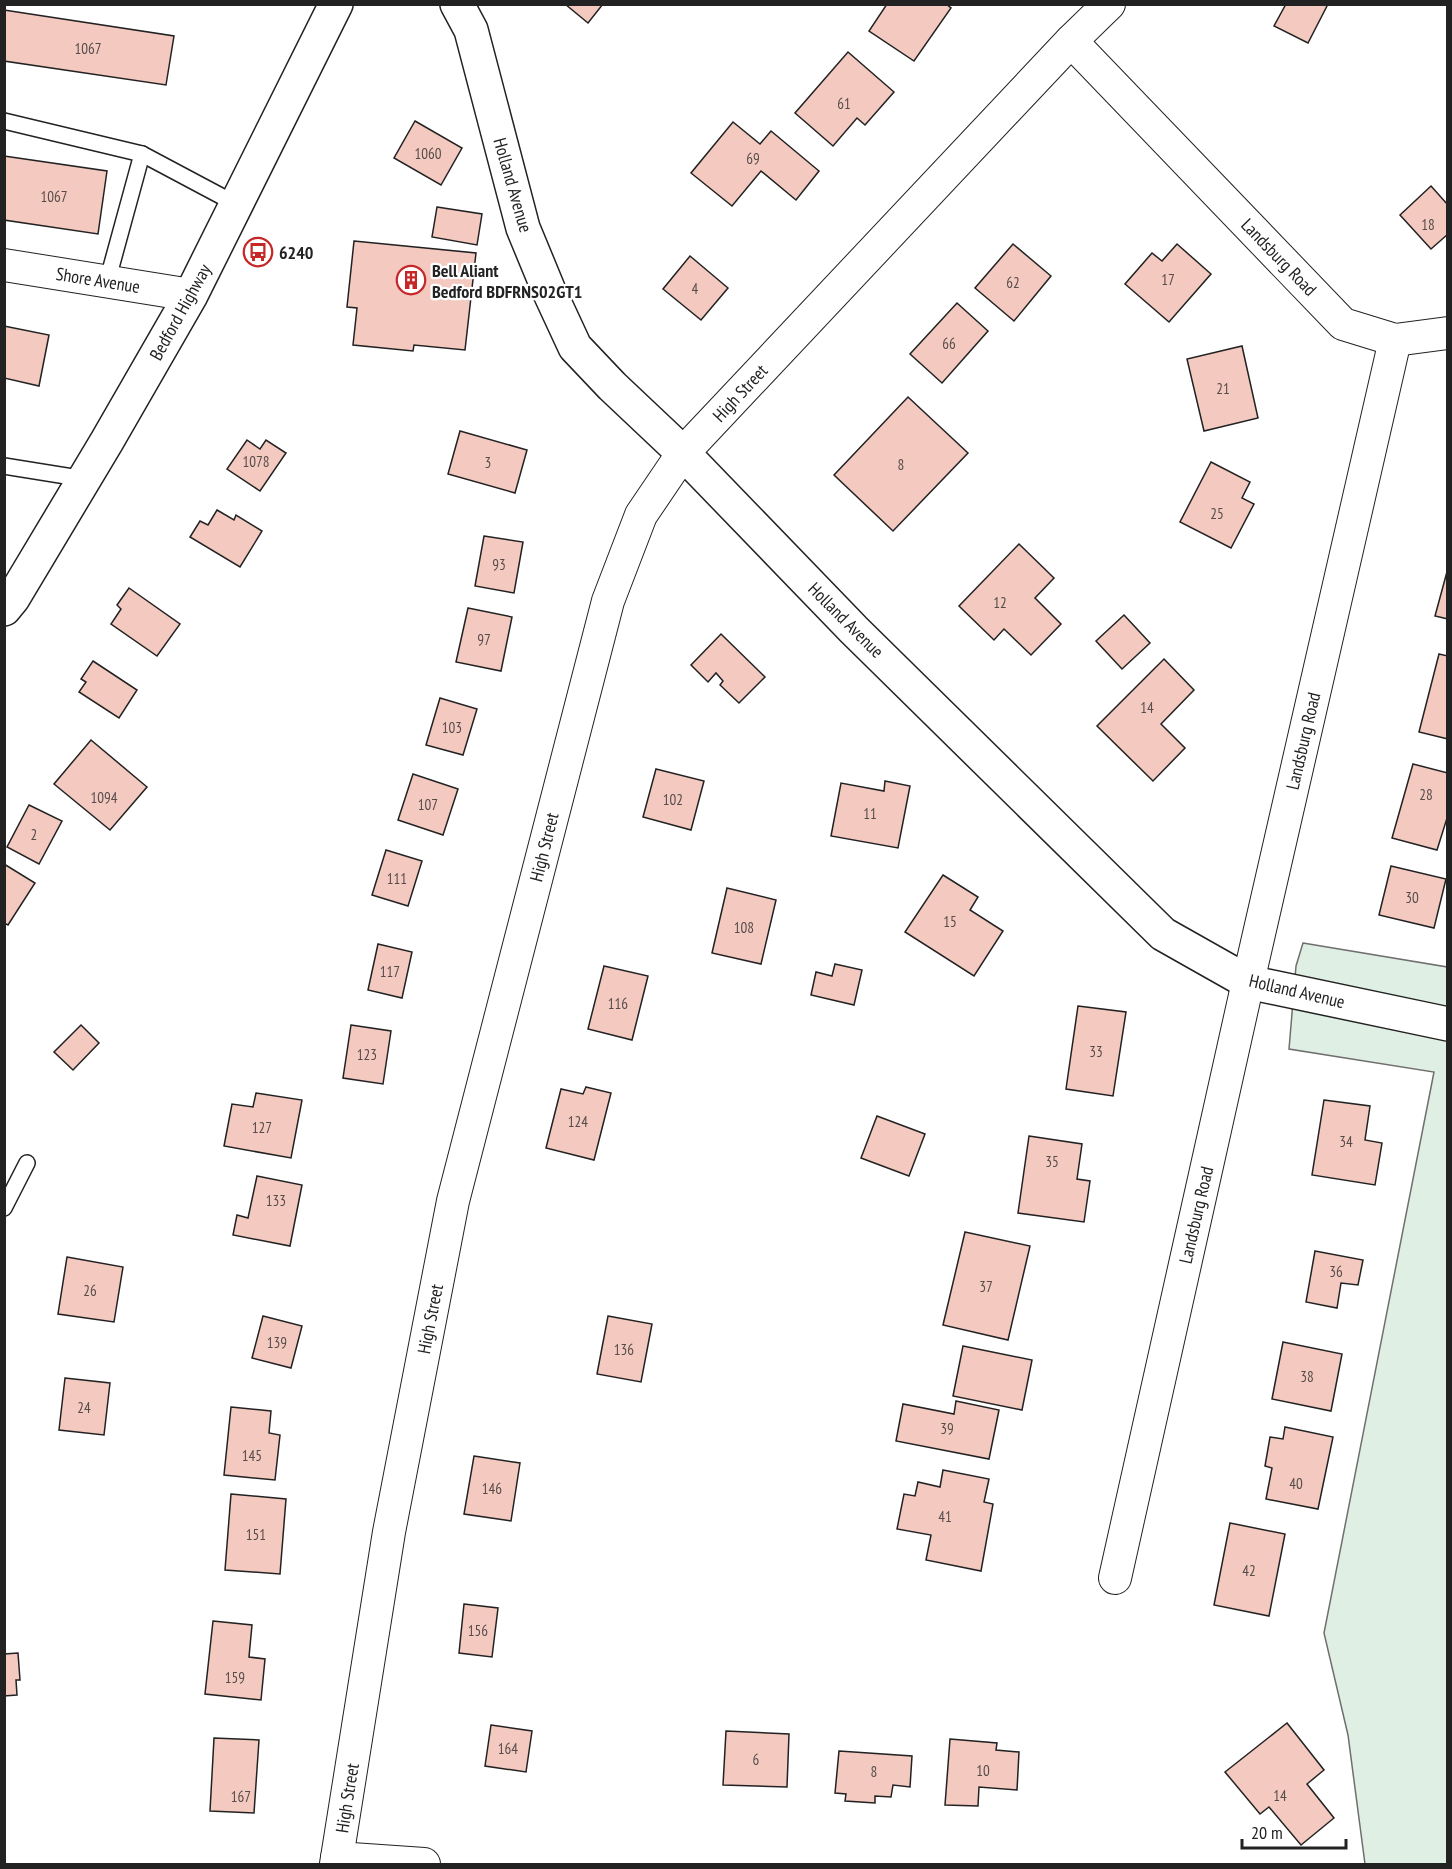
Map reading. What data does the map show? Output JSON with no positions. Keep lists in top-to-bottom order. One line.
{"streets":{"street":["Holland Avenue","Landsburg Road","Shore Avenue","Bedford Highway","High Street"]},"crossings":[["Holland Avenue","Landsburg Road"],["Holland Avenue","High Street"],["Landsburg Road","High Street"],["Shore Avenue","Bedford Highway"]],"places":{"bus stop":["6240"],"building":["Bell Aliant Bedford BDFRNS02GT1"]},"house_numbers":["1067","61","1060","69","1067","18","17","62","4","66","21","1078","3","8","25","93","12","97","14","103","28","1094","102","107","11","2","111","30","15","108","117","116","33","123","124","127","34","35","133","36","37","26","139","136","38","24","39","145","40","146","41","151","42","156","159","164","6","10","8","14","167"],"scale_bar":"20 m"}
